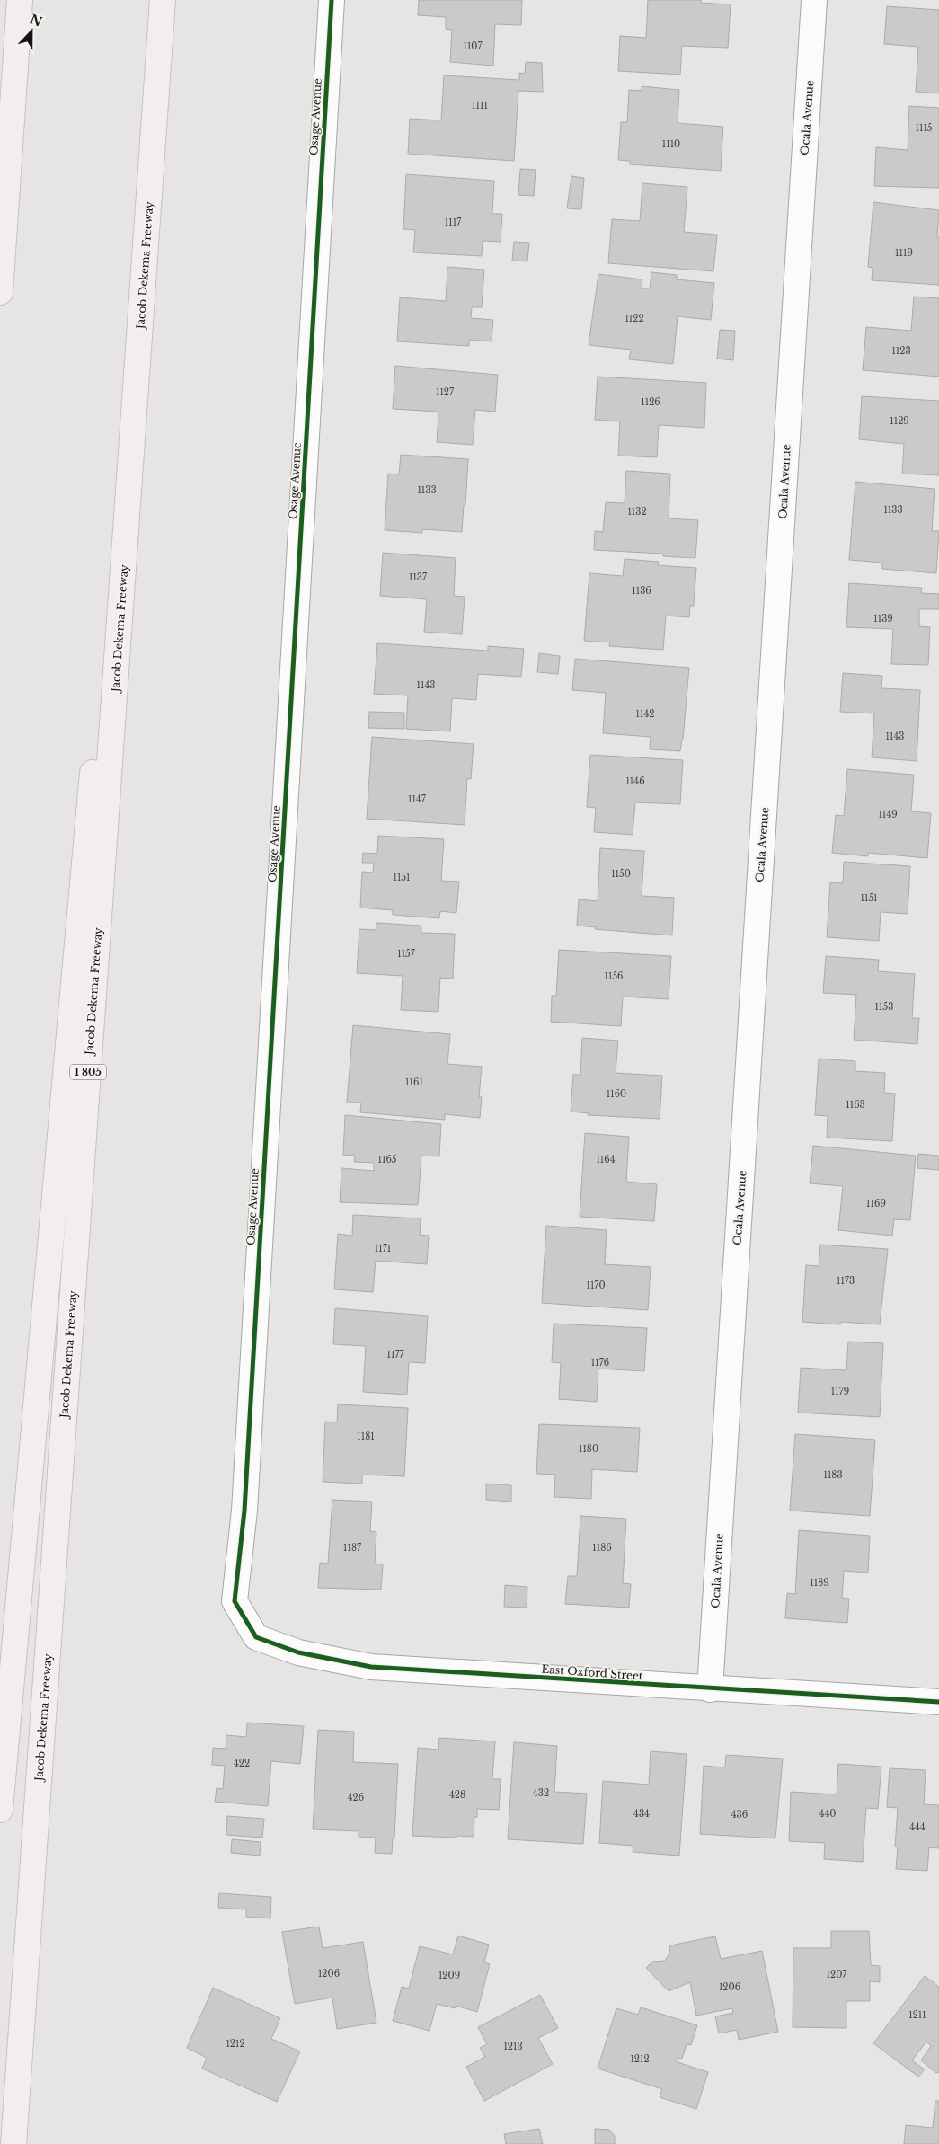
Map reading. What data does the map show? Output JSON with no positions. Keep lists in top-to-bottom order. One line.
{"streets":{"highway":["Jacob Dekema Freeway","I 805"],"street":["Osage Avenue","Ocala Avenue","East Oxford Street"]},"crossings":[["Osage Avenue","East Oxford Street"],["Ocala Avenue","East Oxford Street"]],"house_numbers":["1107","1111","1115","1110","1117","1119","1122","1123","1127","1126","1129","1133","1133","1132","1137","1136","1139","1143","1142","1143","1146","1147","1149","1150","1151","1151","1157","1156","1153","1161","1160","1163","1165","1164","1169","1171","1173","1170","1177","1176","1179","1181","1180","1183","1187","1186","1189","422","432","428","426","434","440","436","444","1206","1207","1209","1206","1211","1212","1213","1212"],"north":"top"}
